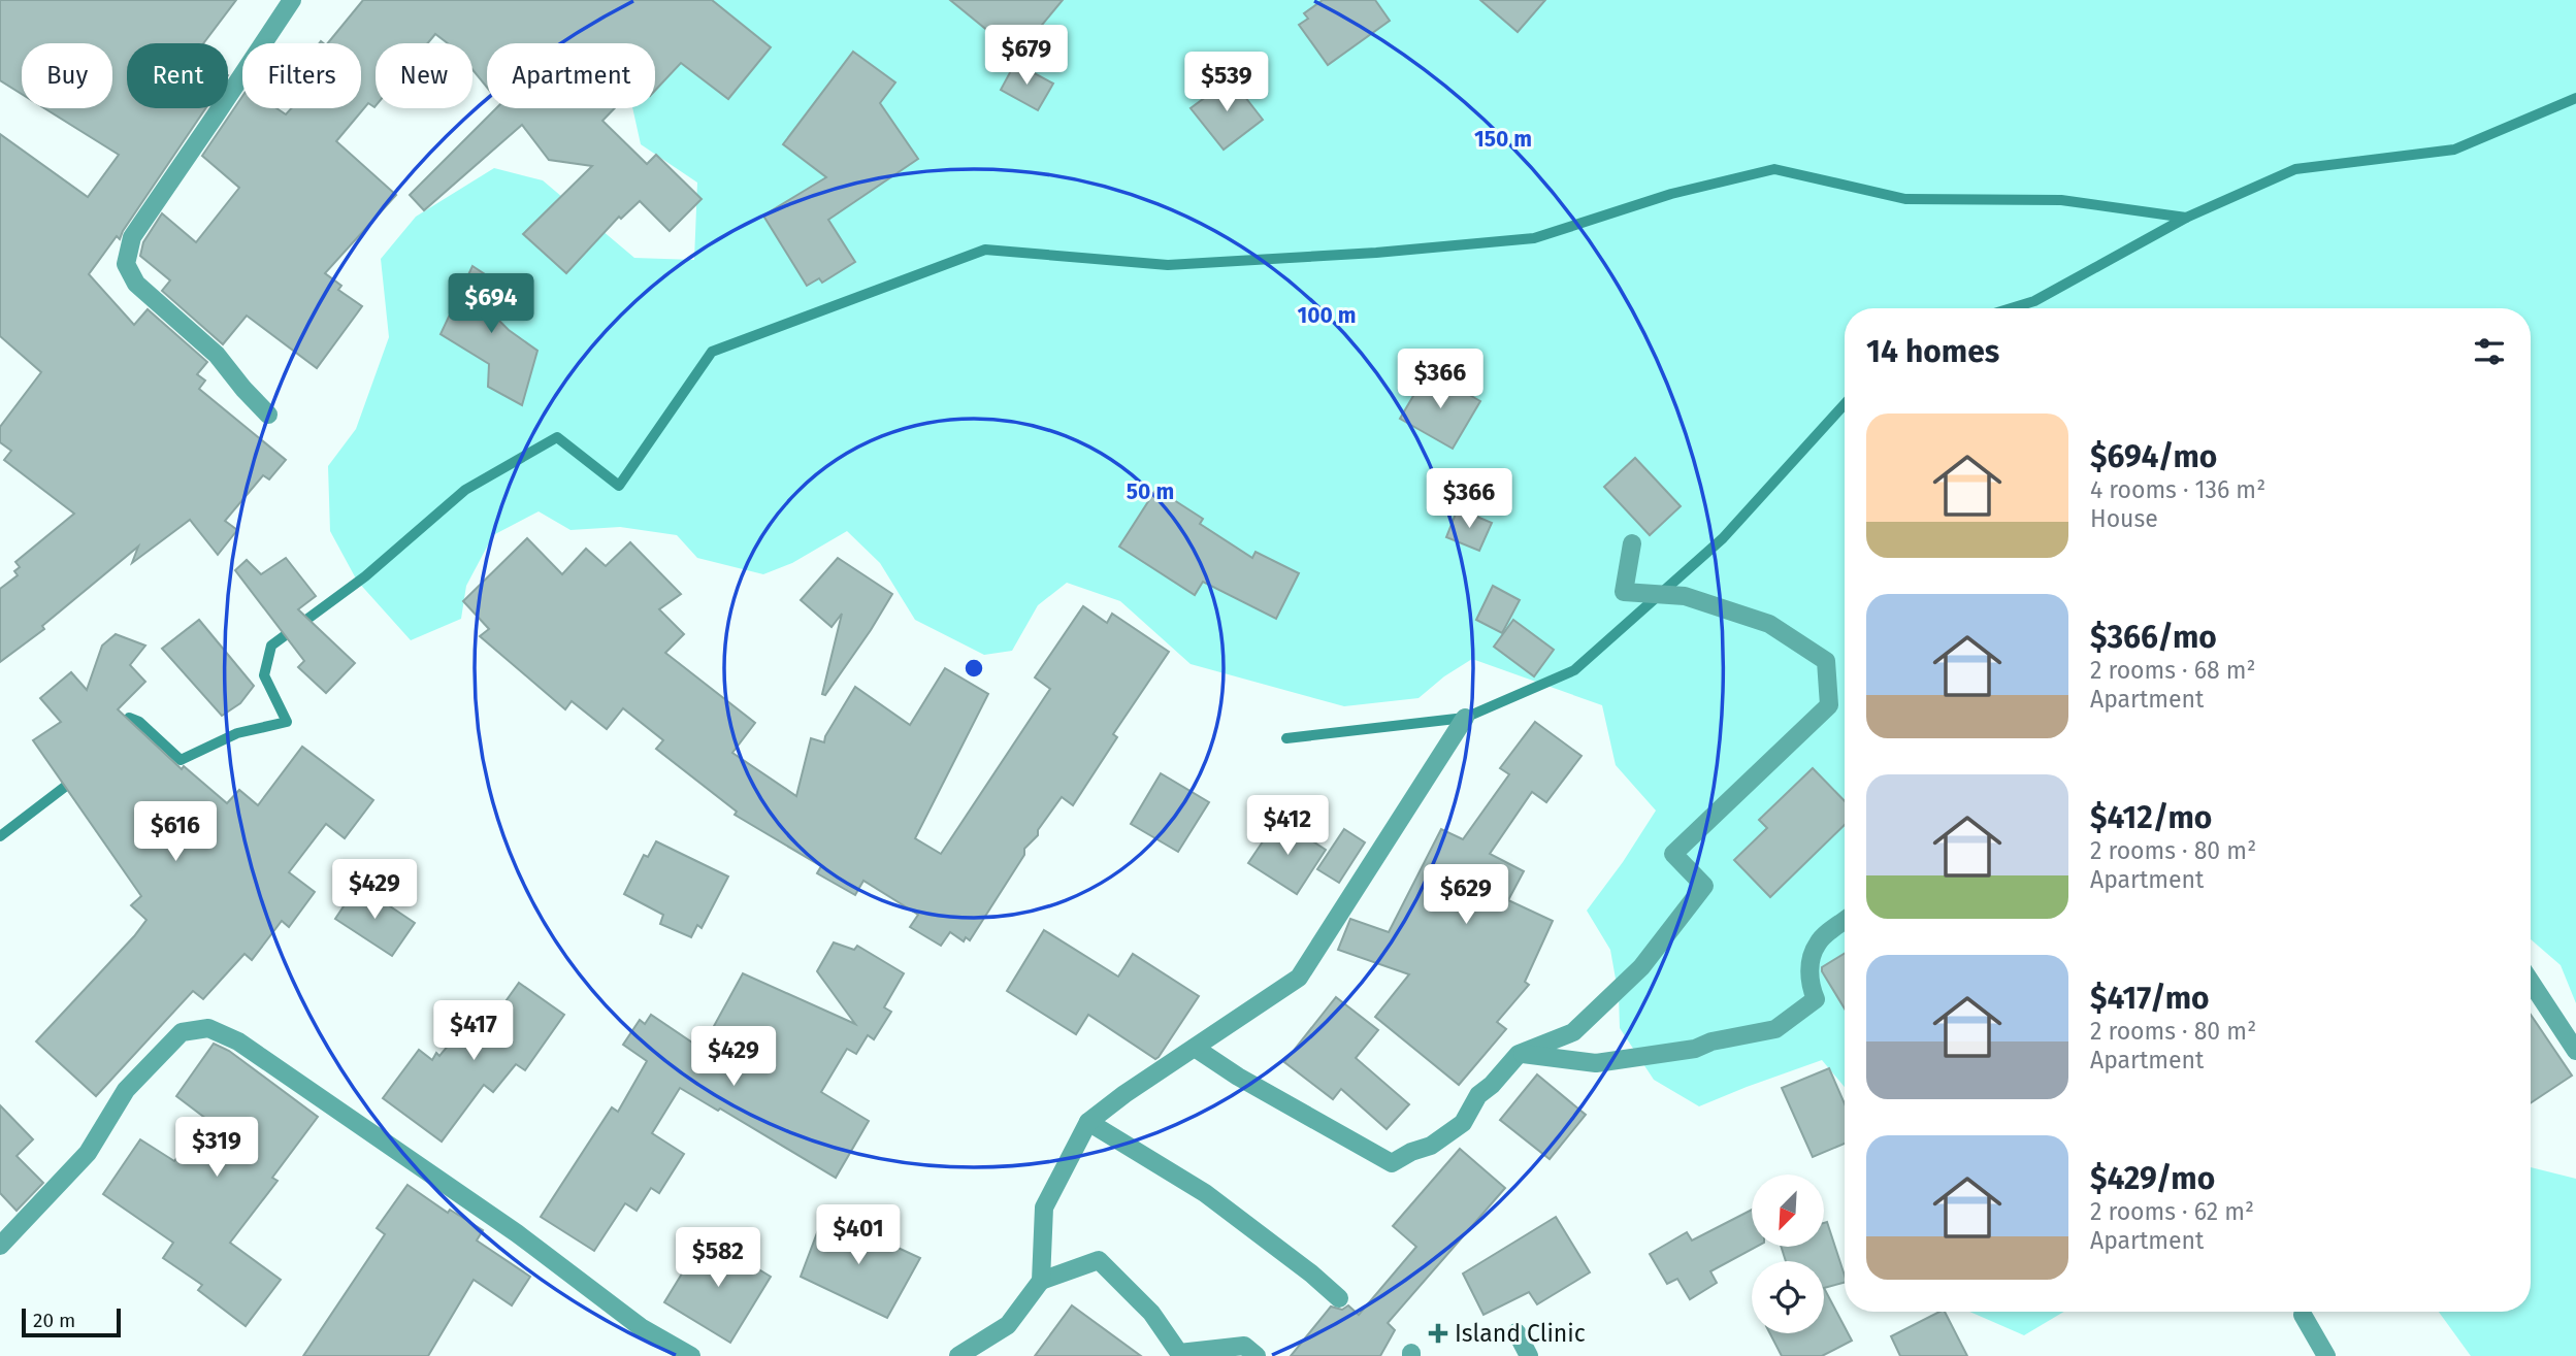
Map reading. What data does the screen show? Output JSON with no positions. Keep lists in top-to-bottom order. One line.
{"places":{"health":["Island Clinic"]},"scale_bar":"20 m","north":"bottom left","page":{"price":["$679","$539","$694","$366","$366","$412","$616","$429","$629","$417","$429","$319","$401","$582"],"chip":["Buy","Rent","Filters","New","Apartment"],"heading":"14 homes","list":[{"name":"$694/mo","note":"4 rooms · 136 m² · House"},{"name":"$366/mo","note":"2 rooms · 68 m² · Apartment"},{"name":"$412/mo","note":"2 rooms · 80 m² · Apartment"},{"name":"$417/mo","note":"2 rooms · 80 m² · Apartment"},{"name":"$429/mo","note":"2 rooms · 62 m² · Apartment"}],"scale":"20 m"},"rings":["150 m","100 m","50 m"]}
